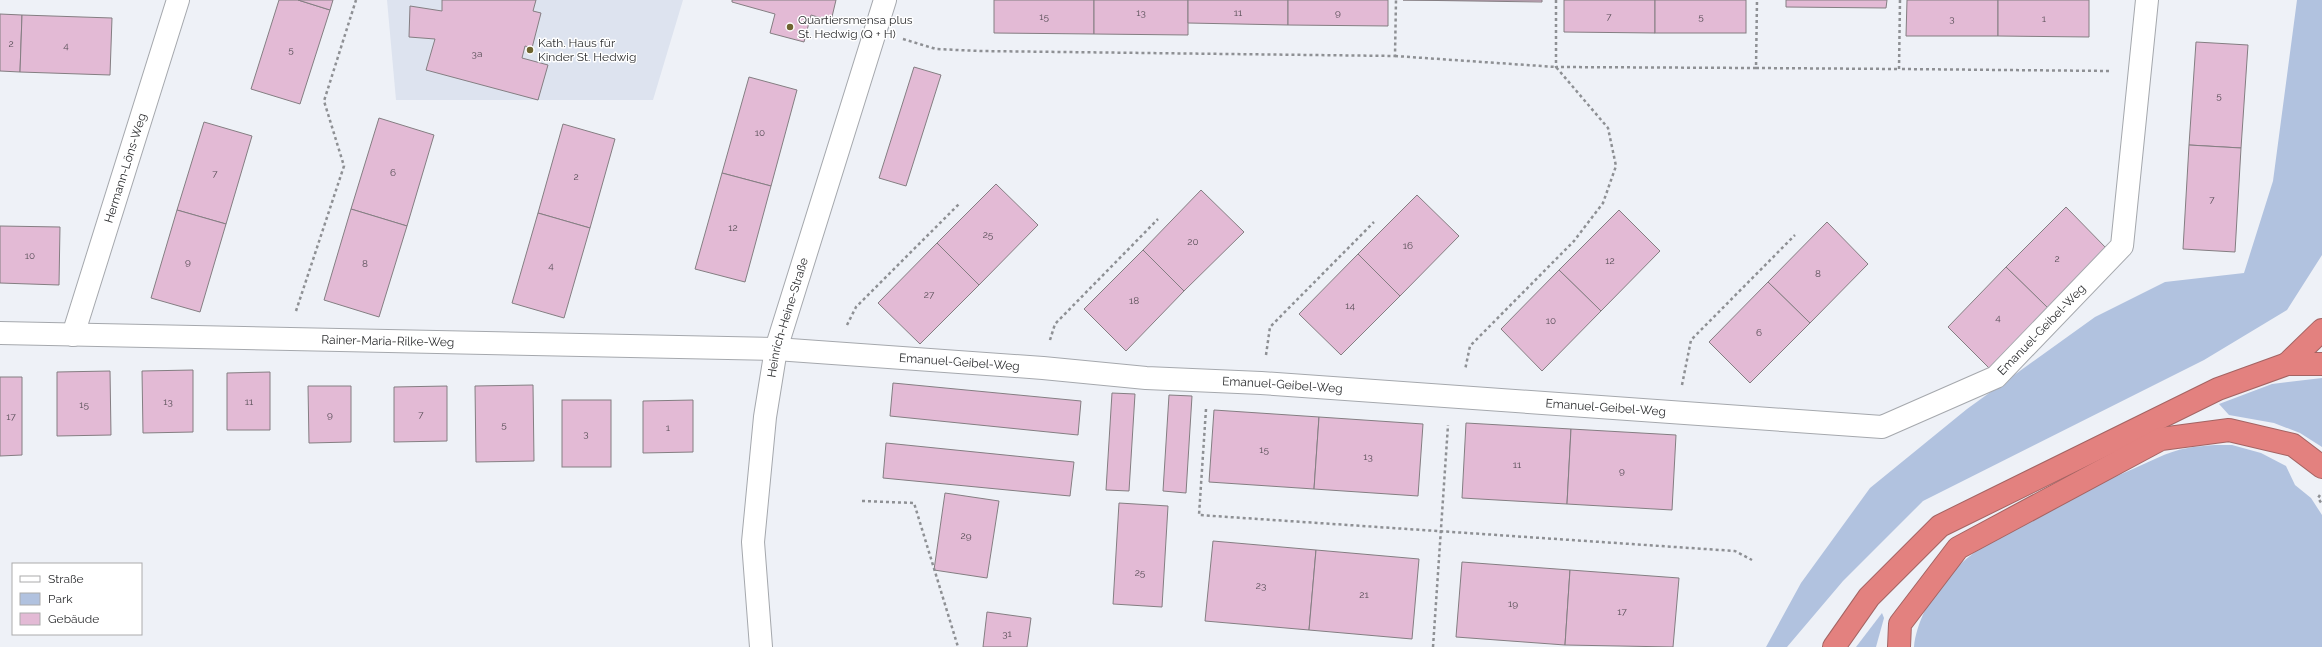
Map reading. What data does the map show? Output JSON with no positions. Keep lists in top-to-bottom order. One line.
{"streets":{"street":["Hermann-Löns-Weg","Heinrich-Heine-Straße","Emanuel-Geibel-Weg","Rainer-Maria-Rilke-Weg"]},"crossings":[["Hermann-Löns-Weg","Rainer-Maria-Rilke-Weg"],["Heinrich-Heine-Straße","Emanuel-Geibel-Weg"],["Heinrich-Heine-Straße","Rainer-Maria-Rilke-Weg"],["Emanuel-Geibel-Weg","Rainer-Maria-Rilke-Weg"]],"places":["Quartiersmensa plus St. Hedwig (Q + H)","Kath. Haus für Kinder St. Hedwig"],"house_numbers":["13","11","9","15","7","5","3","1","2","4","5","3a","5","10","6","7","2","7","12","25","20","16","10","2","12","9","8","4","8","27","18","14","4","10","6","13","11","15","9","7","17","5","1","3","15","13","11","9","29","25","23","21","19","17","31"],"legend":["Straße","Park","Gebäude"]}
